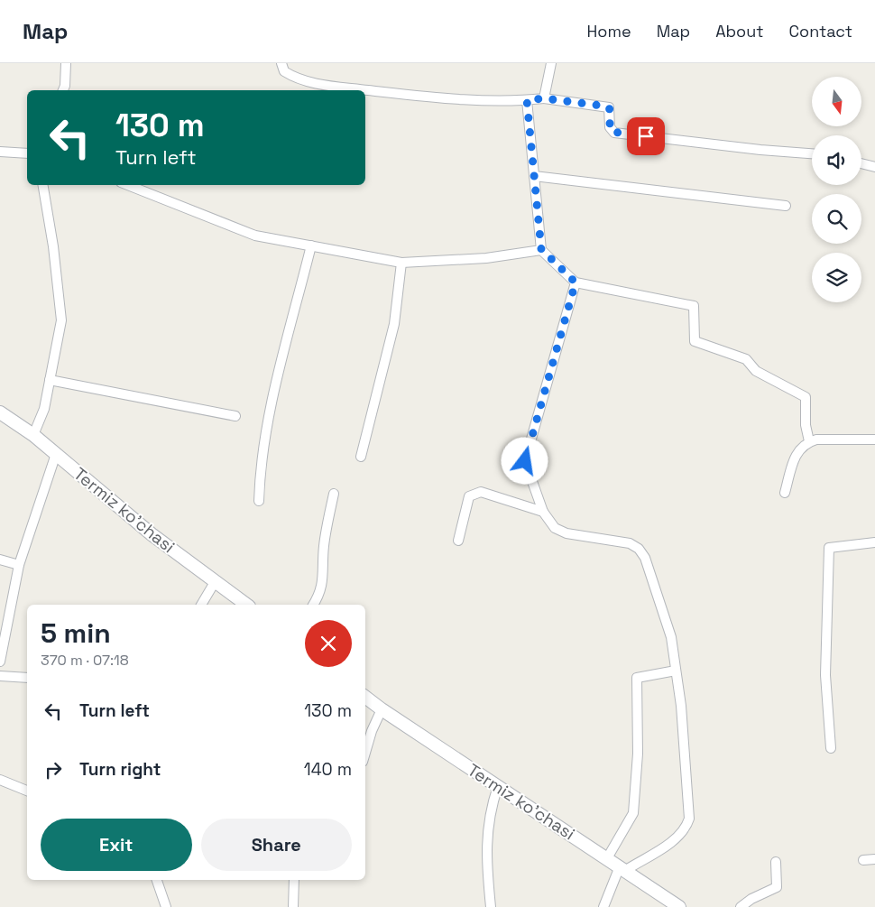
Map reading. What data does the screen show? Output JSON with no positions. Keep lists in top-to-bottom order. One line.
{"streets":{"main road":["Termiz ko'chasi"]},"north":"bottom","page":{"header":"Map","nav":["Home","Map","About","Contact"],"turn":["130 m","Turn left"],"heading":["5 min","370 m · 07:18"],"list":[{"name":"Turn left","value":"130 m"},{"name":"Turn right","value":"140 m"}],"buttons":["Exit","Share"]}}
